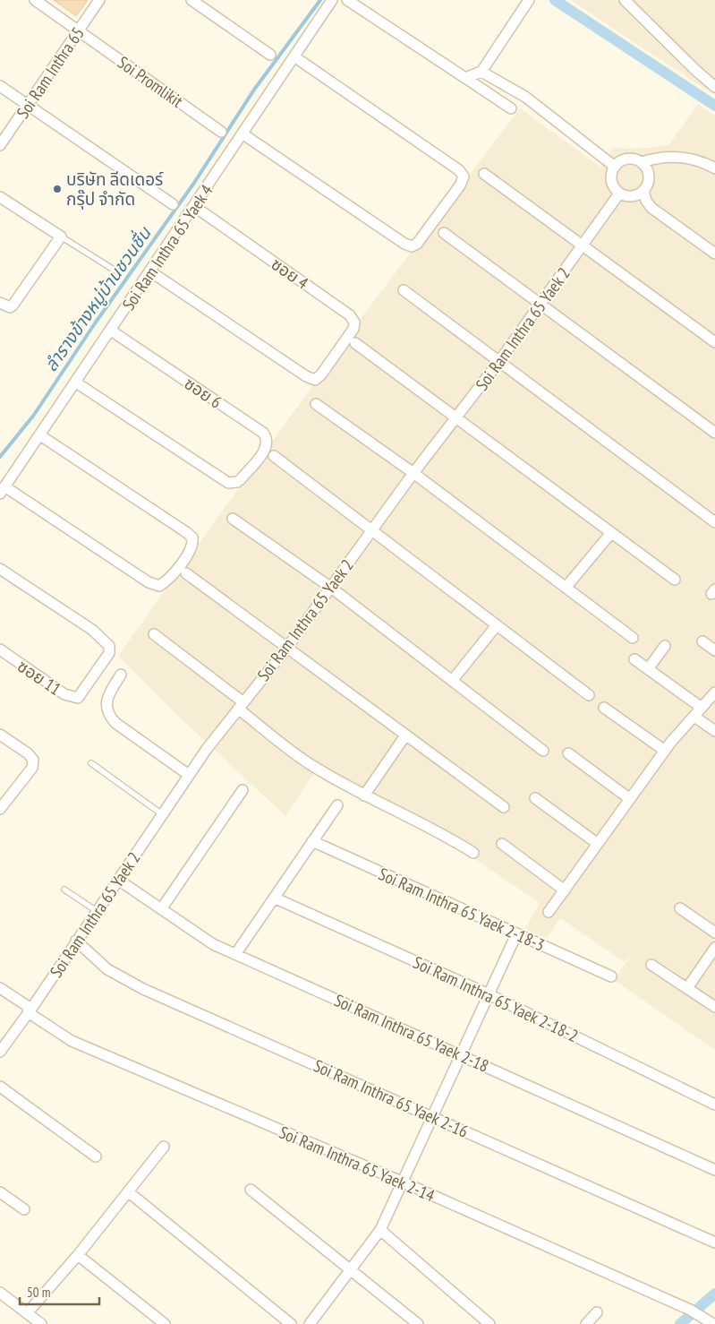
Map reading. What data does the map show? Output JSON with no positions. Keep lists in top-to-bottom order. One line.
{"streets":{"street":["Soi Ram Inthra 65","Soi Promlikit","Soi Ram Inthra 65 Yaek 4","ซอย 4","Soi Ram Inthra 65 Yaek 2","ซอย 6","ซอย 11","Soi Ram Inthra 65 Yaek 2-18-3","Soi Ram Inthra 65 Yaek 2-18-2","Soi Ram Inthra 65 Yaek 2-18","Soi Ram Inthra 65 Yaek 2-16","Soi Ram Inthra 65 Yaek 2-14"]},"crossings":[["Soi Ram Inthra 65","Soi Promlikit"],["Soi Ram Inthra 65 Yaek 4","ซอย 4"],["Soi Ram Inthra 65 Yaek 4","ซอย 6"],["Soi Ram Inthra 65 Yaek 2","Soi Ram Inthra 65 Yaek 2-18"],["Soi Ram Inthra 65 Yaek 2","Soi Ram Inthra 65 Yaek 2-16"],["Soi Ram Inthra 65 Yaek 2","Soi Ram Inthra 65 Yaek 2-14"]],"water":["ลำรางข้างหมู่บ้านชวนชื่น"],"places":["บริษัท ลีดเดอร์ กรุ๊ป จำกัด"],"scale_bar":"50 m"}
